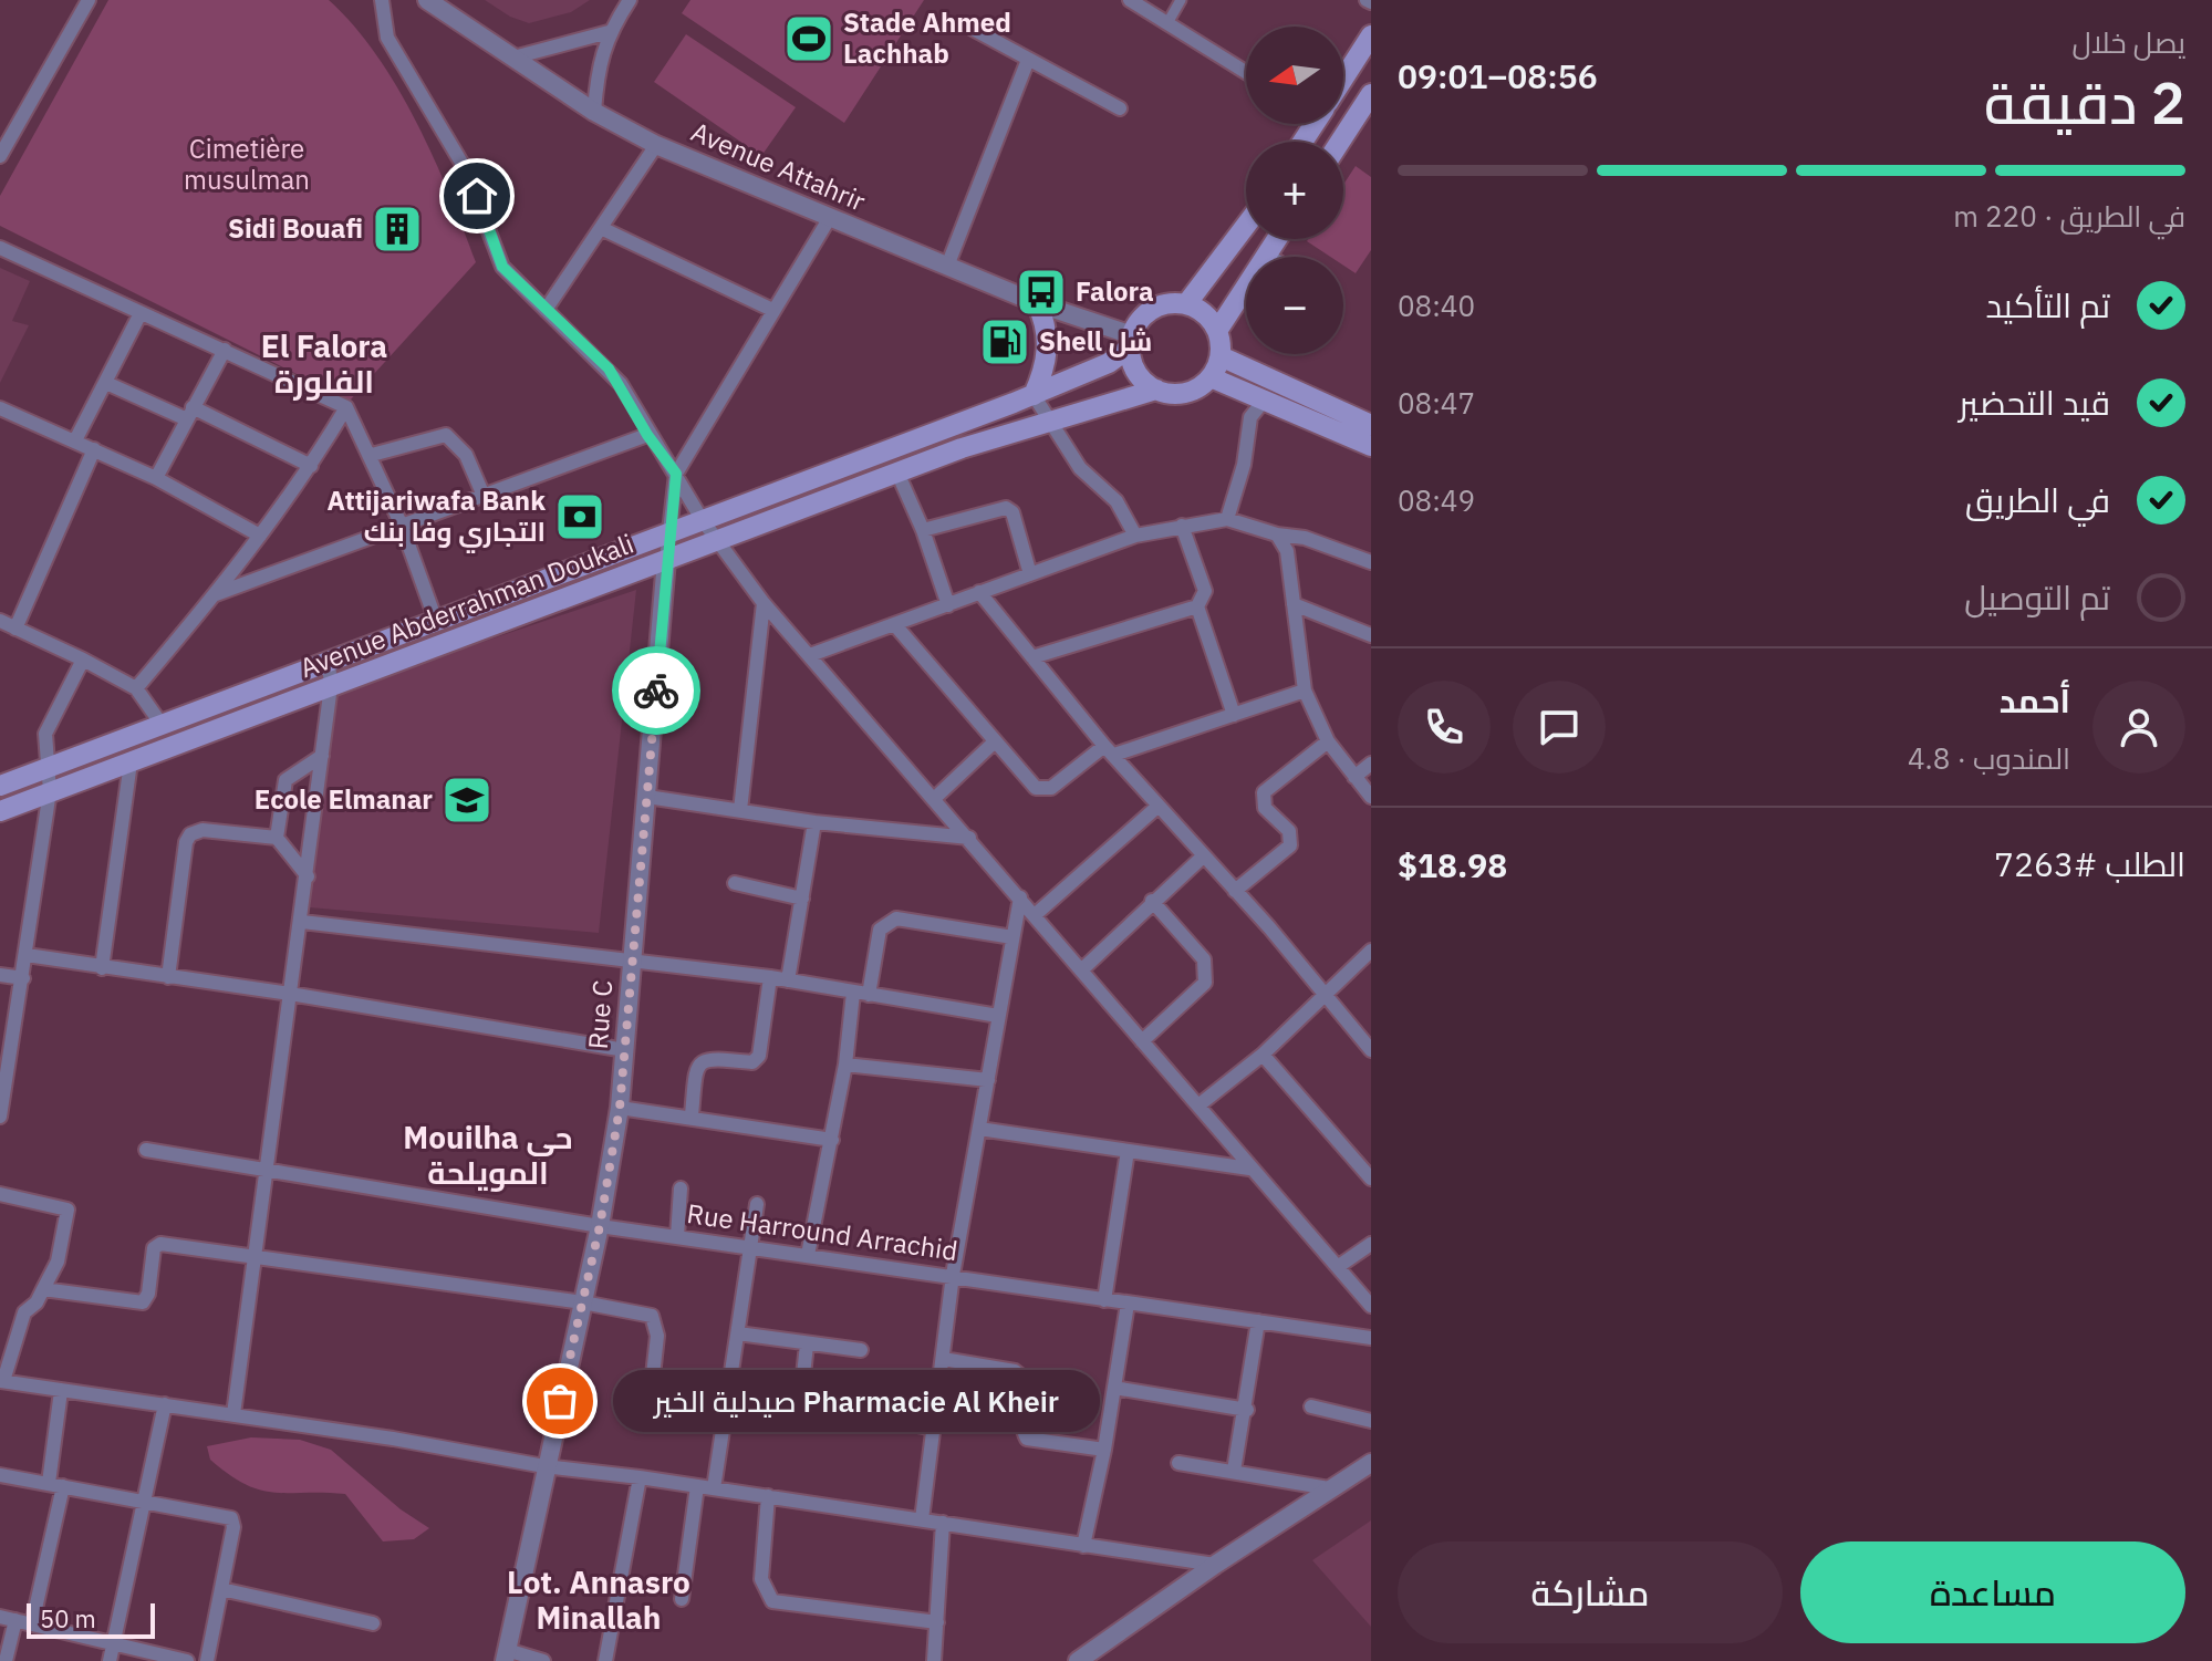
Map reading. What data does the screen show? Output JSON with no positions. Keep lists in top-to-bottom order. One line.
{"streets":{"main road":["Avenue Abderrahman Doukali"],"street":["Avenue Attahrir","Rue C","Rue Harround Arrachid"]},"crossings":[["Avenue Attahrir","Avenue Abderrahman Doukali"],["Avenue Abderrahman Doukali","Rue C"],["Rue C","Rue Harround Arrachid"]],"districts":["El Falora الفلورة","Mouilha حي المويلحة","Lot. Annasro Minallah"],"parks":["Cimetière musulman"],"places":{"sports":["Stade Ahmed Lachhab"],"building":["Sidi Bouafi"],"bus stop":["Falora"],"fuel station":["Shell شل"],"bank":["Attijariwafa Bank التجاري وفا بنك"],"school or university":["Ecole Elmanar"],"other":["Pharmacie Al Kheir صيدلية الخير"]},"scale_bar":"50 m","north":"left","page":{"heading":["2 دقيقة","يصل خلال","08:56–09:01"],"panel":["أحمد","المندوب · 4.8","الطلب #7263","$18.98"],"map_buttons":["+","−"],"bar":"في الطريق · 220 m","list":[["تم التأكيد","08:40"],["قيد التحضير","08:47"],["في الطريق","08:49"],"تم التوصيل"],"bubble":"Pharmacie Al Kheir صيدلية الخير","buttons":["مساعدة","مشاركة"],"scale":"50 m"}}
